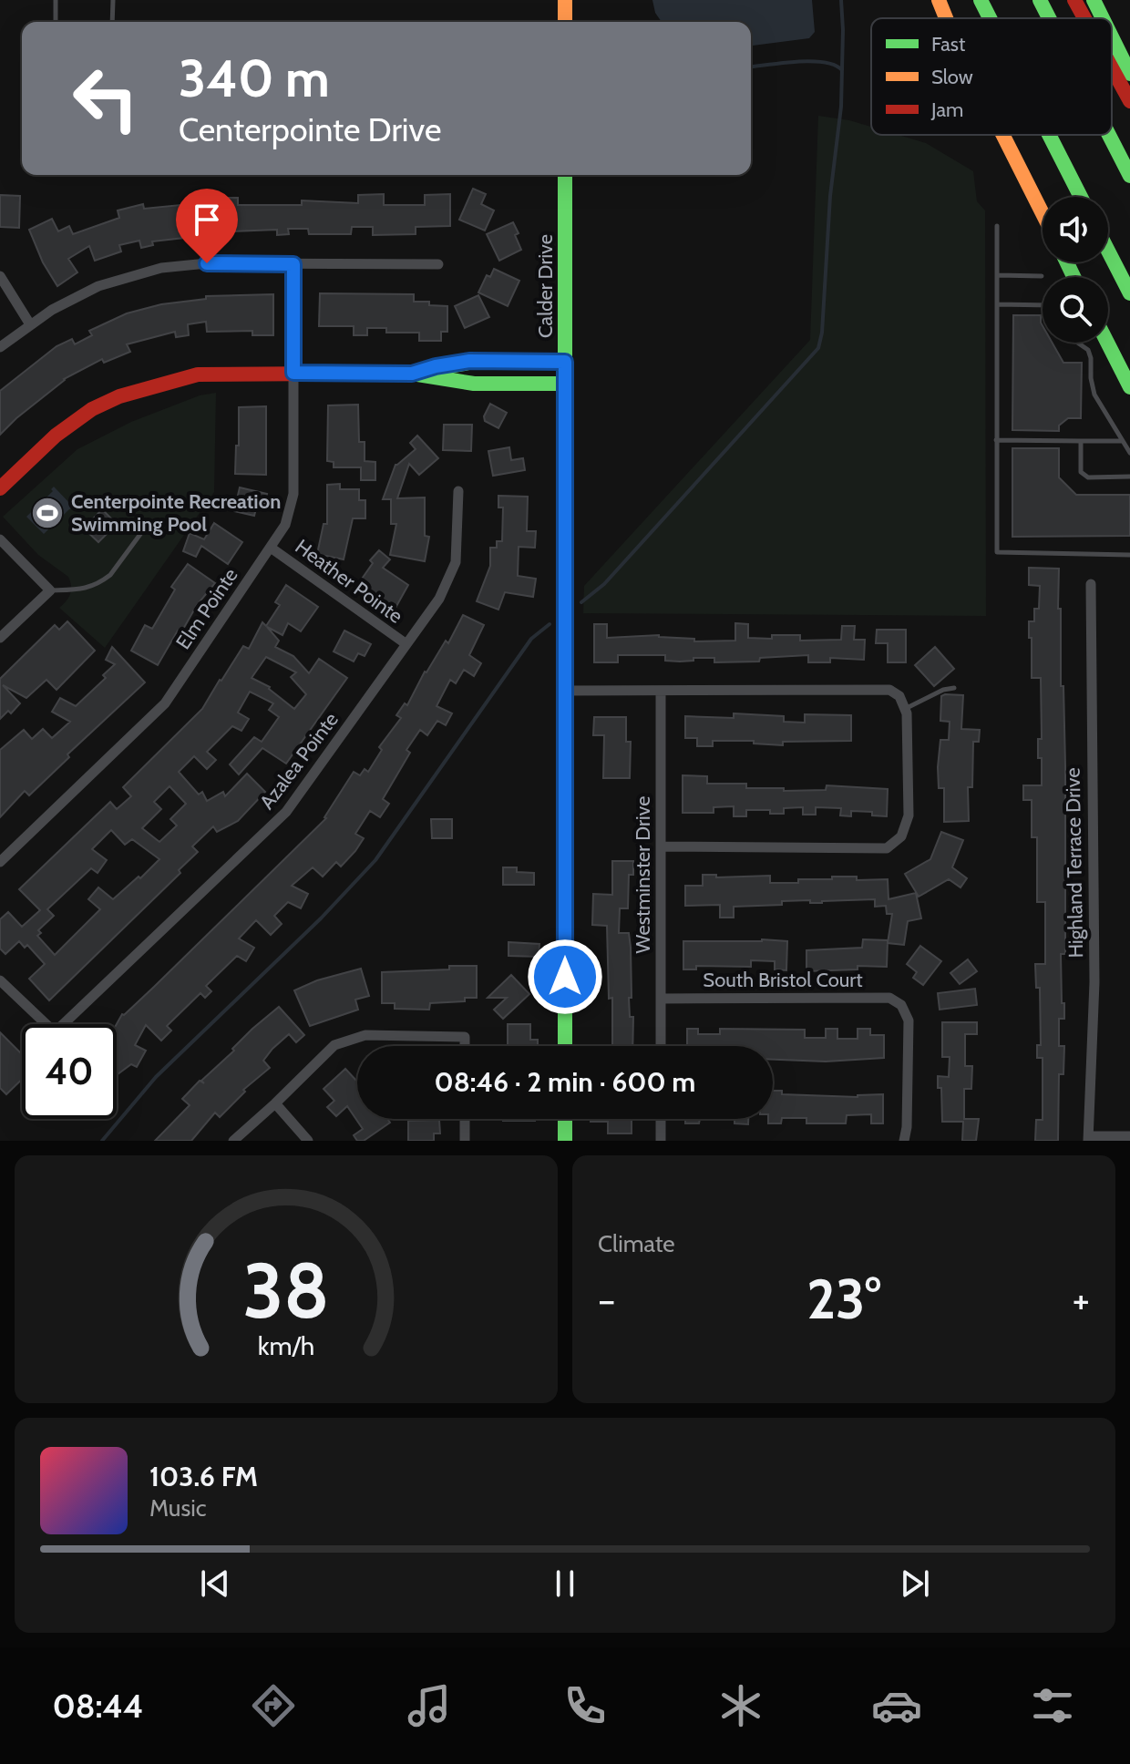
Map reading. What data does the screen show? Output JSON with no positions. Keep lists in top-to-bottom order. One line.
{"streets":{"main road":["Calder Drive"],"street":["Heather Pointe","Elm Pointe","Azalea Pointe","Highland Terrace Drive","Westminster Drive","South Bristol Court"]},"crossings":[["Heather Pointe","Elm Pointe"],["Heather Pointe","Azalea Pointe"],["Westminster Drive","South Bristol Court"]],"places":{"sports":["Centerpointe Recreation Swimming Pool"]},"legend":["Fast","Slow","Jam"],"page":{"turn":["340 m","Centerpointe Drive"],"limit":"40","trip":"08:46 · 2 min · 600 m","tile":"Climate","heat":["−","23°","+"],"song":["103.6 FM","Music"],"tabs":"08:44","gauge":["38","km/h"]}}
